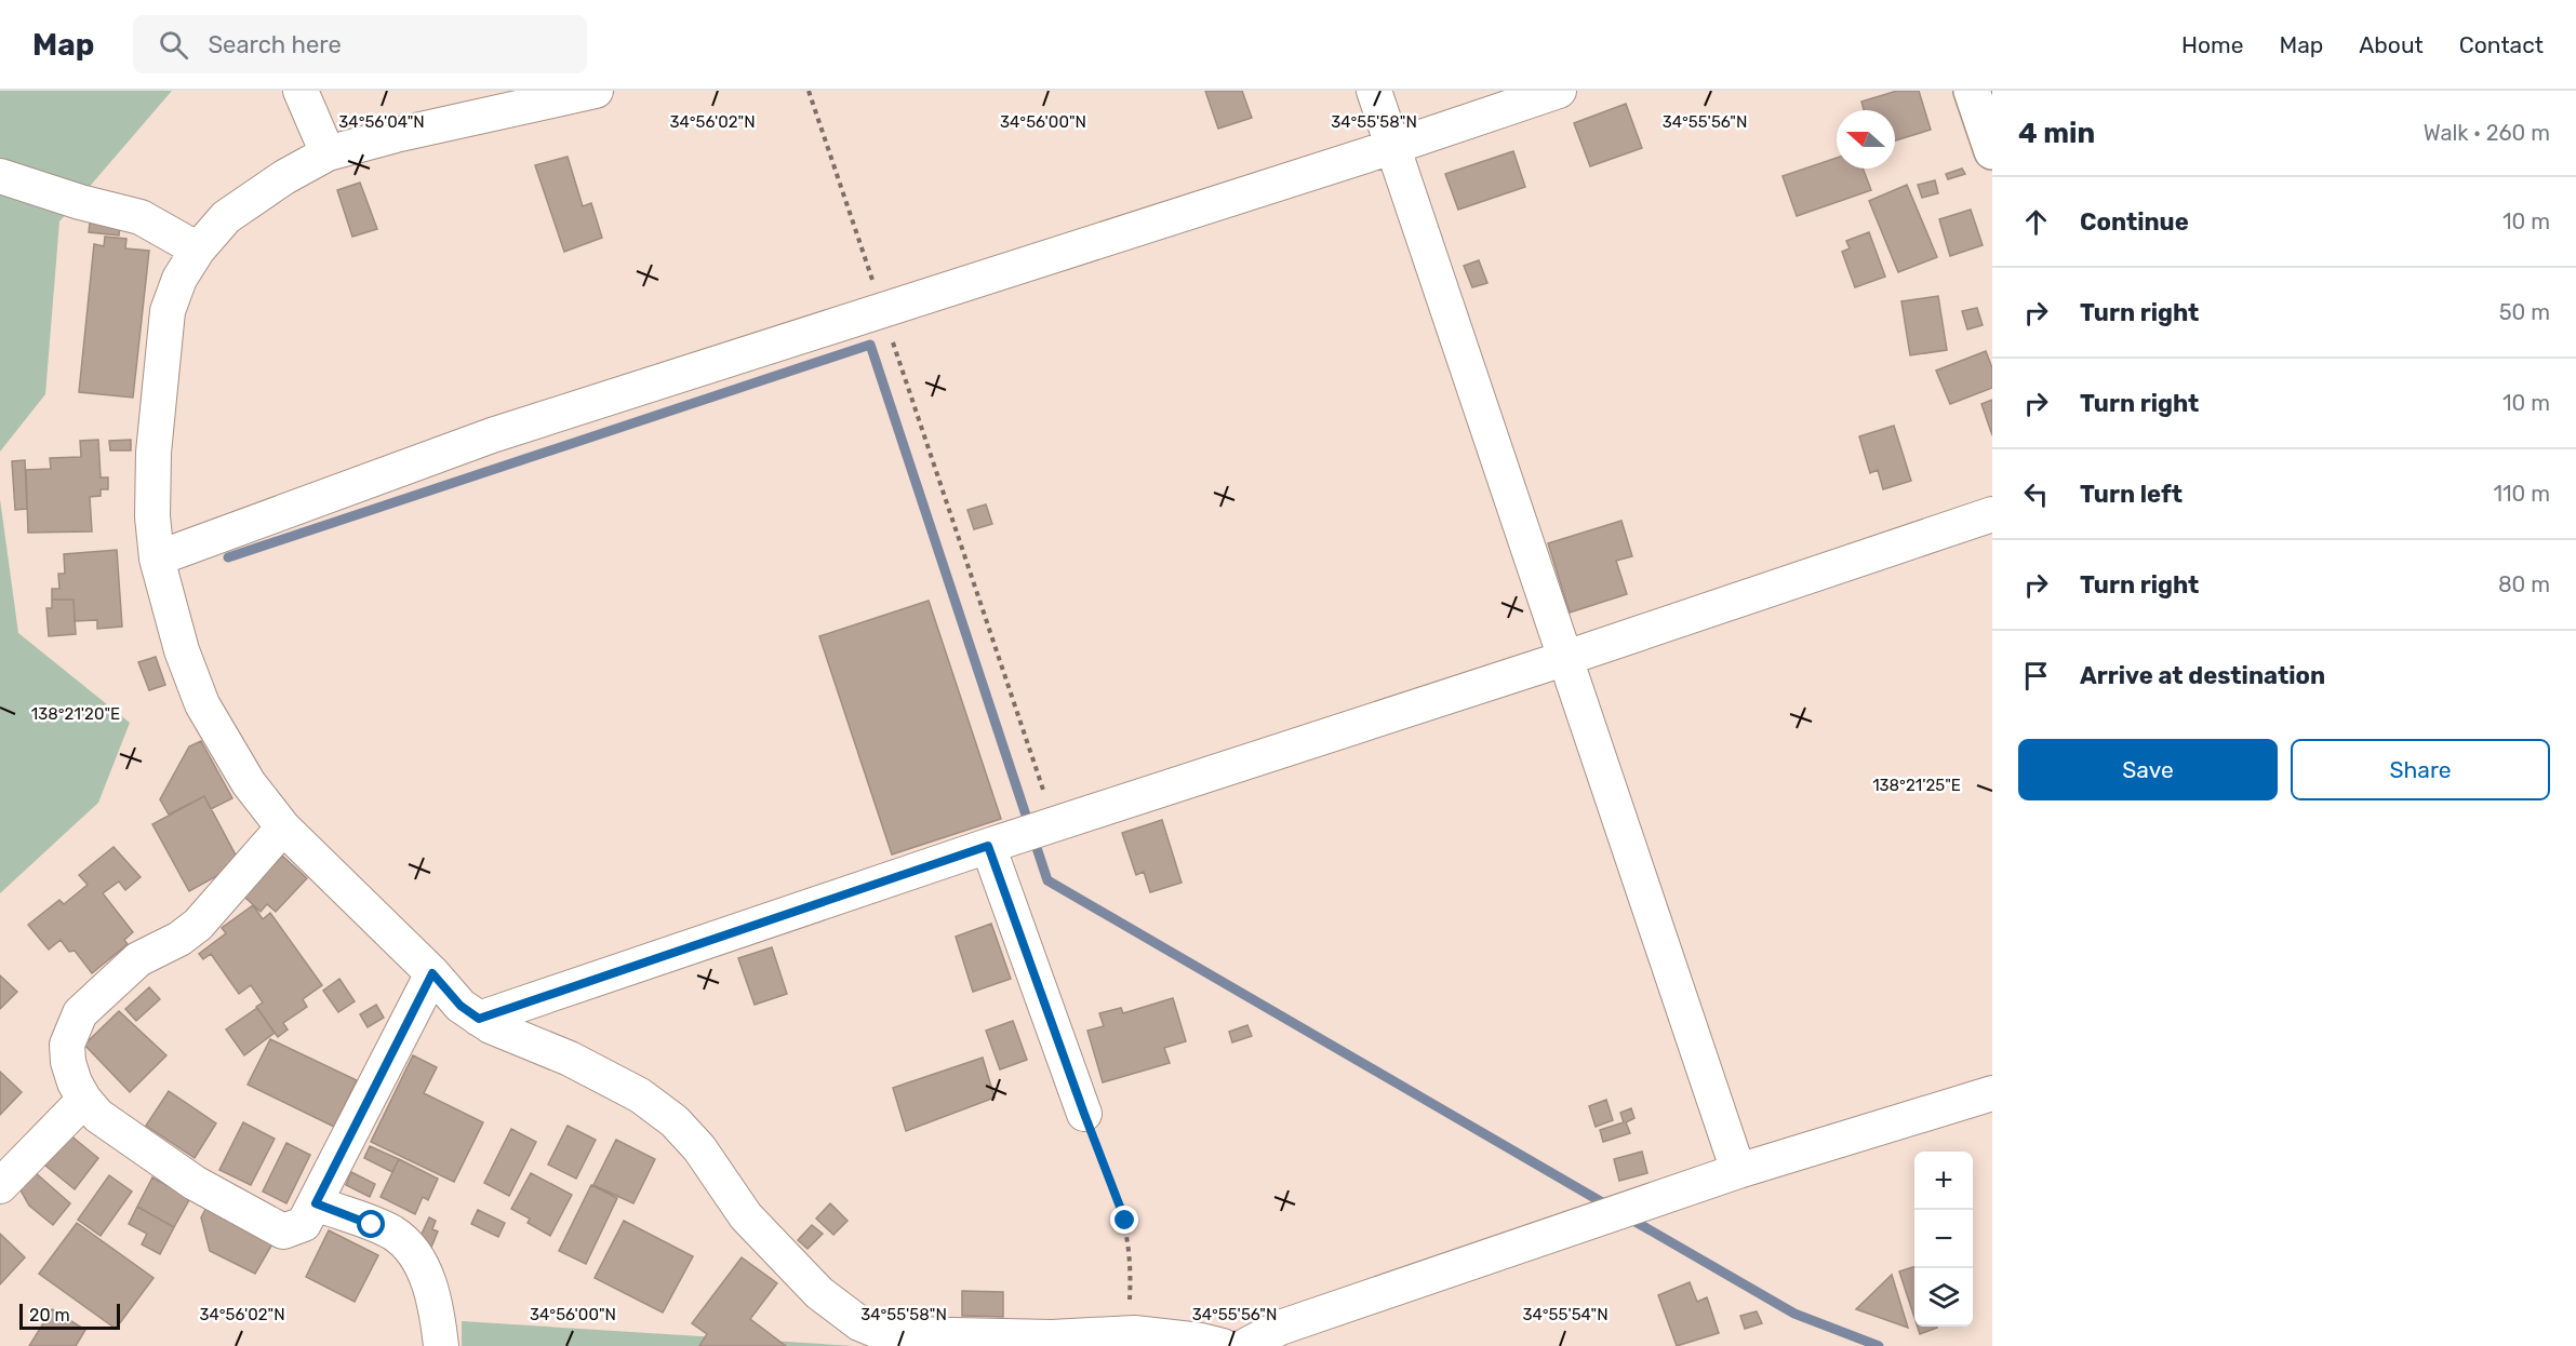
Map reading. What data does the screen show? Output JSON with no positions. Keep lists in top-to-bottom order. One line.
{"scale_bar":"20 m","north":"left","page":{"header":"Map","search":"Search here","nav":["Home","Map","About","Contact"],"heading":["4 min","Walk · 260 m"],"list":[["Continue","10 m"],["Turn right","50 m"],["Turn right","10 m"],["Turn left","110 m"],["Turn right","80 m"],"Arrive at destination"],"buttons":["Save","Share"],"map_buttons":["+","−"],"scale":"20 m"},"coordinates":["34°56'04\"N","34°56'02\"N","34°56'00\"N","34°55'58\"N","34°55'56\"N","138°21'20\"E","138°21'25\"E","34°55'54\"N"]}
